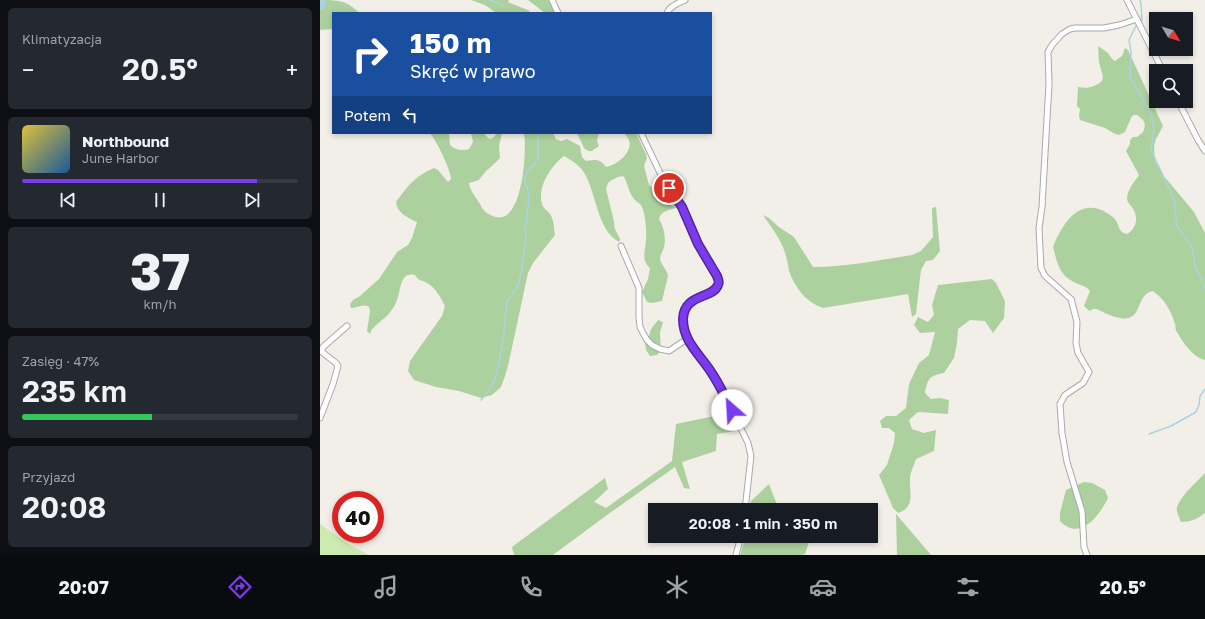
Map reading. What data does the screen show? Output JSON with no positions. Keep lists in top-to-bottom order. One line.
{"north":"bottom right","page":{"tile":["Klimatyzacja",["37","km/h"],["Zasięg · 47%","235 km"],["Przyjazd","20:08"]],"turn":["150 m","Skręć w prawo"],"heat":["−","20.5°","+"],"then":"Potem","song":["Northbound","June Harbor"],"limit":"40","trip":"20:08 · 1 min · 350 m","tabs":["20:07","20.5°"]}}
